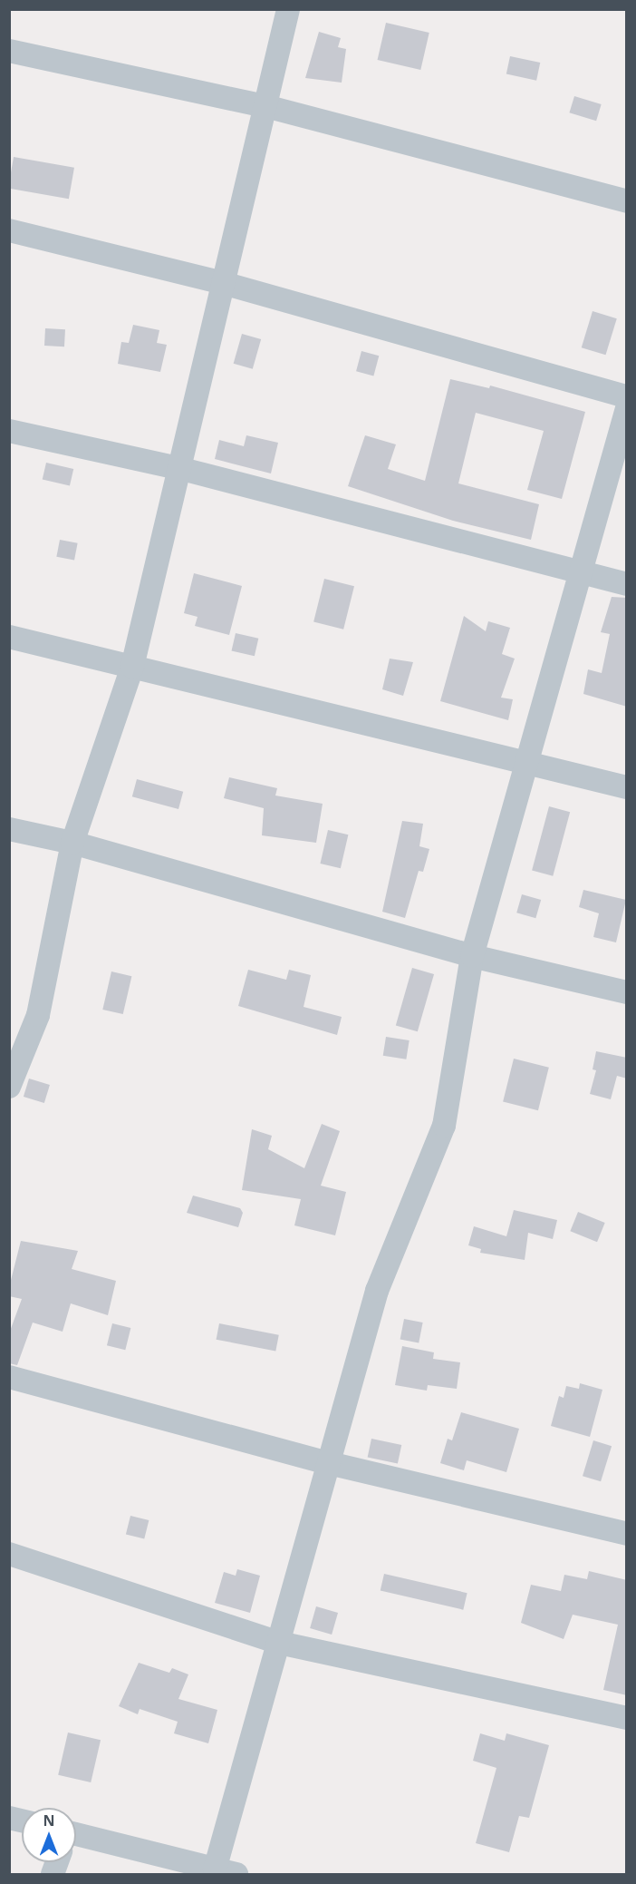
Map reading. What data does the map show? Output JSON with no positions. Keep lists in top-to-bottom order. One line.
{"north":"top"}
